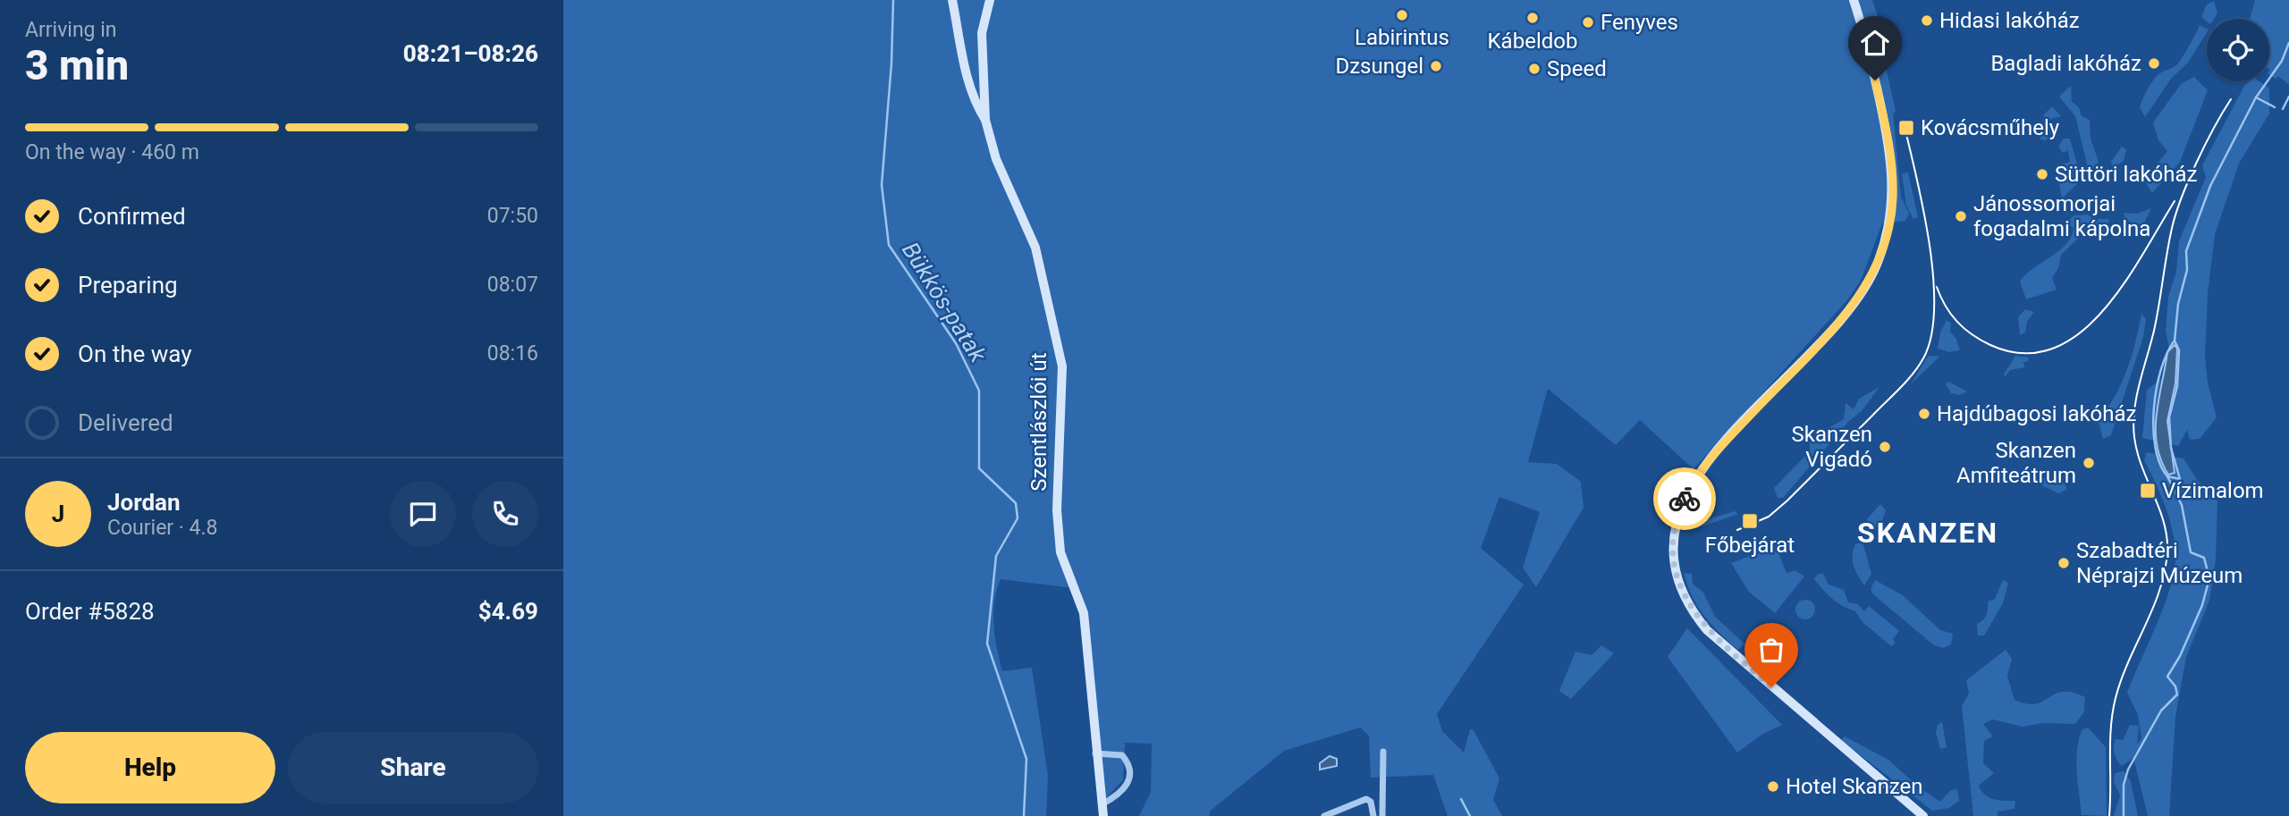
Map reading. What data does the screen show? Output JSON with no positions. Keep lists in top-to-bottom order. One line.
{"streets":{"street":["Szentlászlói út"]},"districts":["SKANZEN"],"water":["Bükkös-patak"],"places":{"other":["Labirintus","Kábeldob","Hidasi lakóház","Fenyves","Bagladi lakóház","Dzsungel","Speed","Süttöri lakóház","Jánossomorjai fogadalmi kápolna","Hajdúbagosi lakóház","Skanzen Vigadó","Skanzen Amfiteátrum","Szabadtéri Néprajzi Múzeum","Hotel Skanzen"],"transit":["Kovácsműhely","Vízimalom","Főbejárat"]},"page":{"heading":["3 min","Arriving in","08:21–08:26"],"panel":["Jordan","Courier · 4.8","Order #5828","$4.69"],"bar":"On the way · 460 m","list":[["Confirmed","07:50"],["Preparing","08:07"],["On the way","08:16"],"Delivered"],"round":"J","buttons":["Help","Share"]}}
